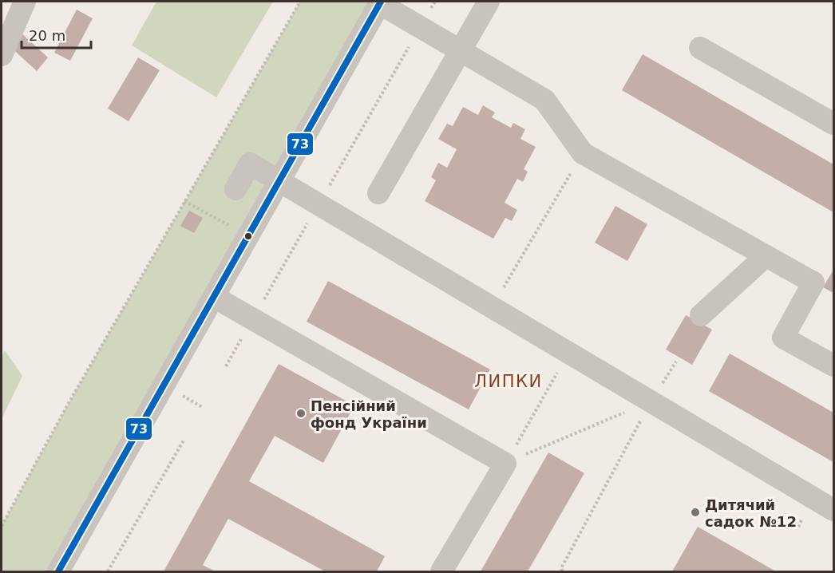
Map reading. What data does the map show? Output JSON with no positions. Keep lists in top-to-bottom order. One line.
{"districts":["ЛИПКИ"],"places":["Пенсійний фонд України","Дитячий садок №12"],"lines":["transit line 73"],"scale_bar":"20 m"}
